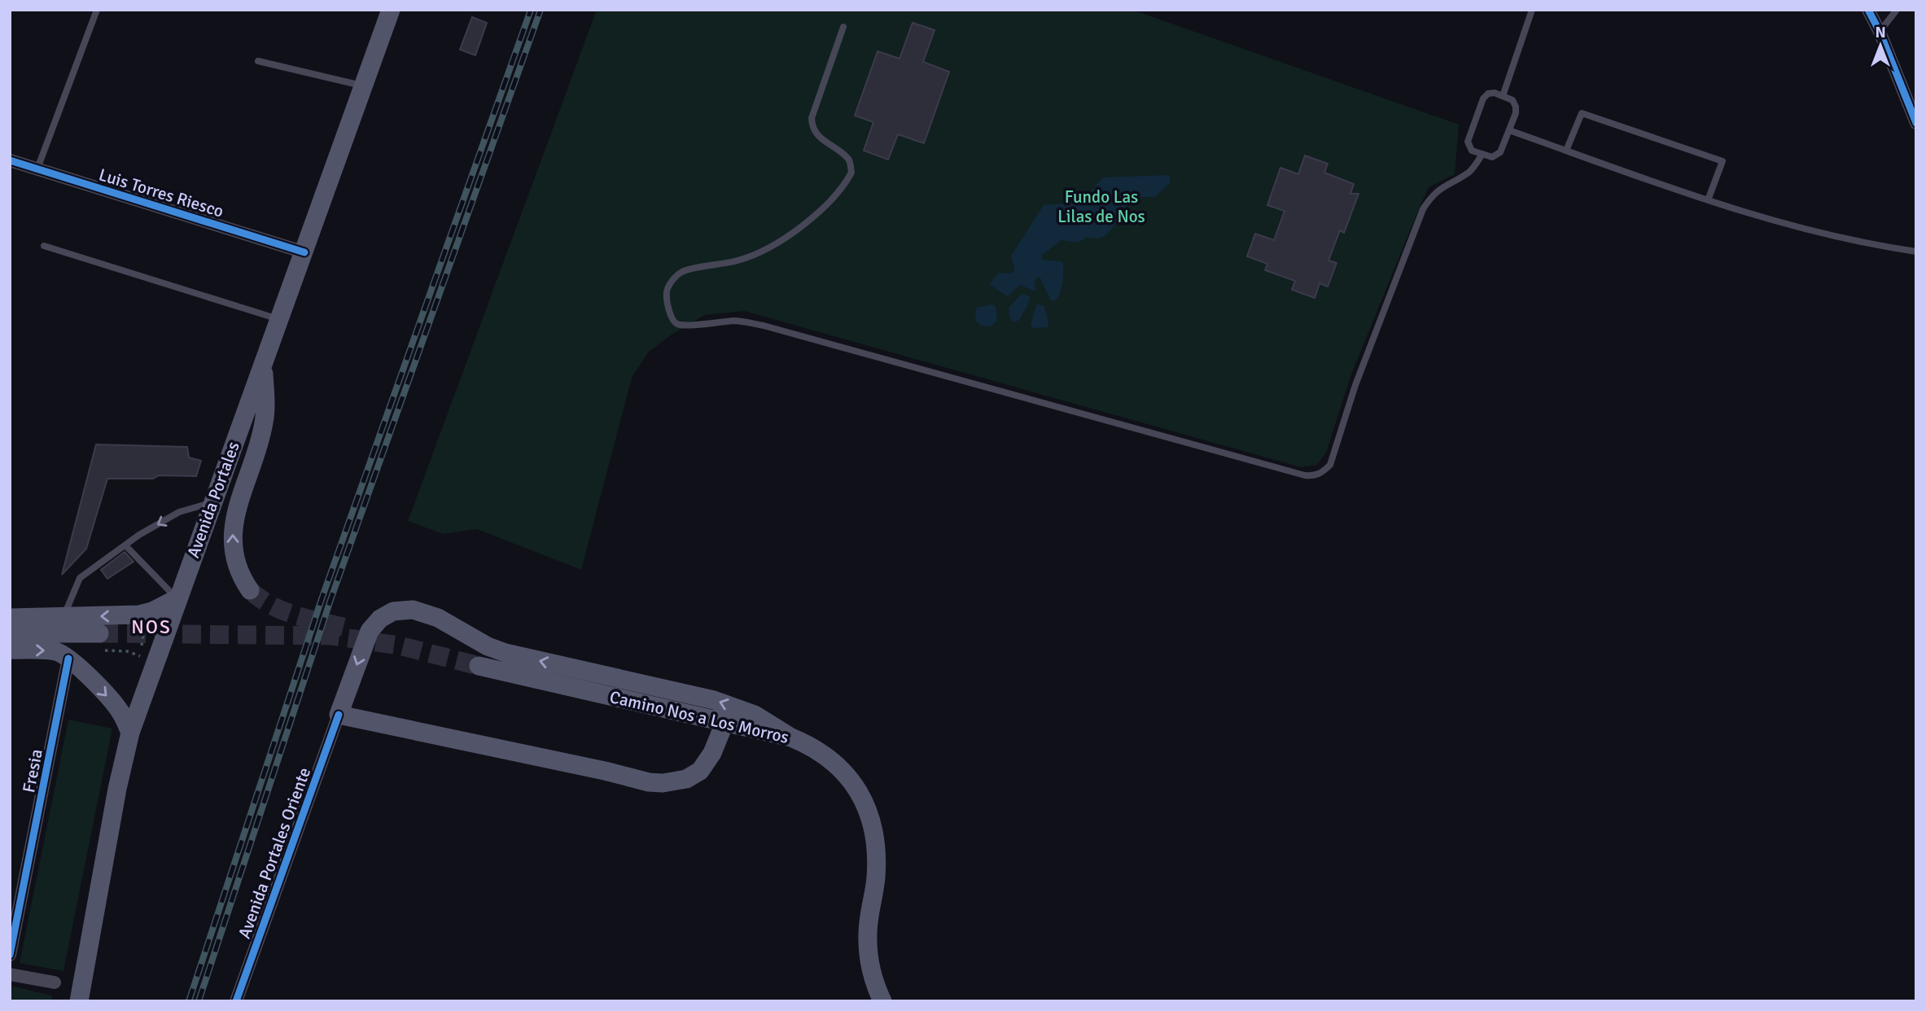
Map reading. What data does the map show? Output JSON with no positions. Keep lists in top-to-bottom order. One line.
{"streets":{"main road":["Avenida Portales","Camino Nos a Los Morros"],"street":["Luis Torres Riesco","Fresia","Avenida Portales Oriente"]},"crossings":[["Luis Torres Riesco","Avenida Portales"]],"districts":["NOS"],"parks":["Fundo Las Lilas de Nos"],"north":"top"}
